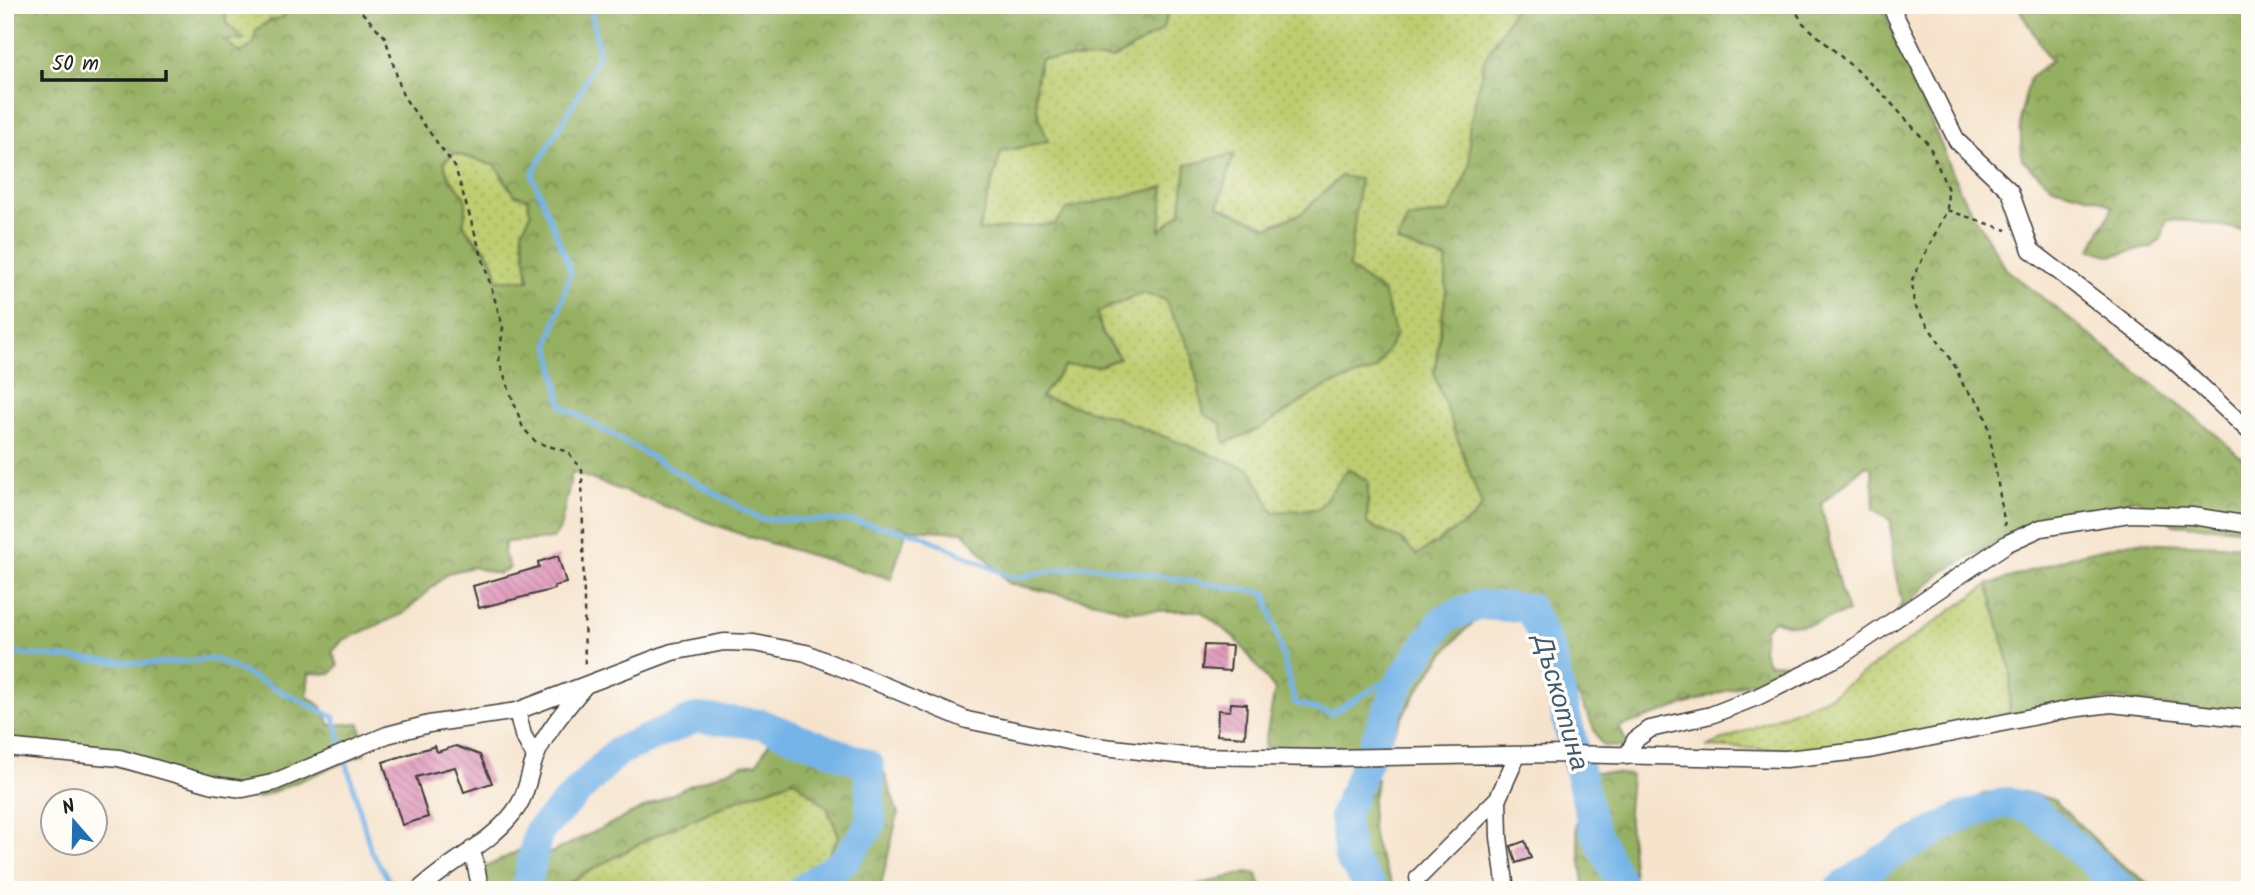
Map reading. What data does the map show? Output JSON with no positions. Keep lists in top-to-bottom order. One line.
{"water":["Дъскотина"],"scale_bar":"50 m","north":"top"}
